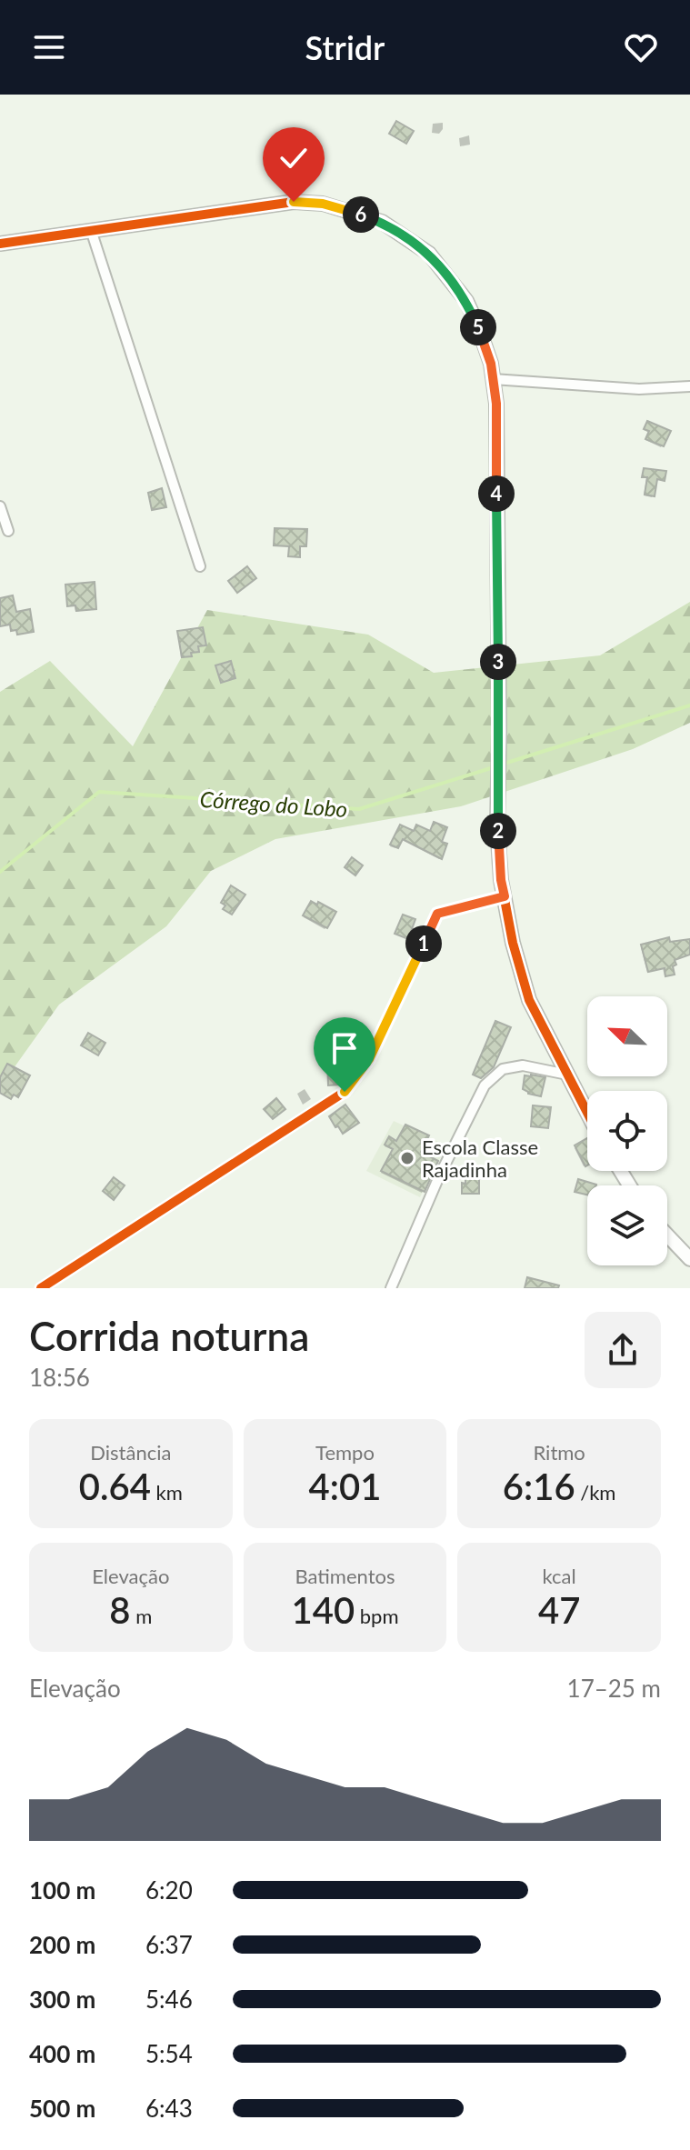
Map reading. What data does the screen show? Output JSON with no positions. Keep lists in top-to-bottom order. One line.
{"water":["Córrego do Lobo"],"places":["Escola Classe Rajadinha"],"north":"top left","page":{"header":"Stridr","pins":["6","5","4","3","2","1"],"heading":["Corrida noturna","18:56"],"stats":[["Distância","0.64 km"],["Tempo","4:01"],["Ritmo","6:16 /km"],["Elevação","8 m"],["Batimentos","140 bpm"],["kcal","47"]],"chart":["Elevação","17–25 m"],"list":[{"name":"100 m","note":"6:20"},{"name":"200 m","note":"6:37"},{"name":"300 m","note":"5:46"},{"name":"400 m","note":"5:54"},{"name":"500 m","note":"6:43"}]}}
